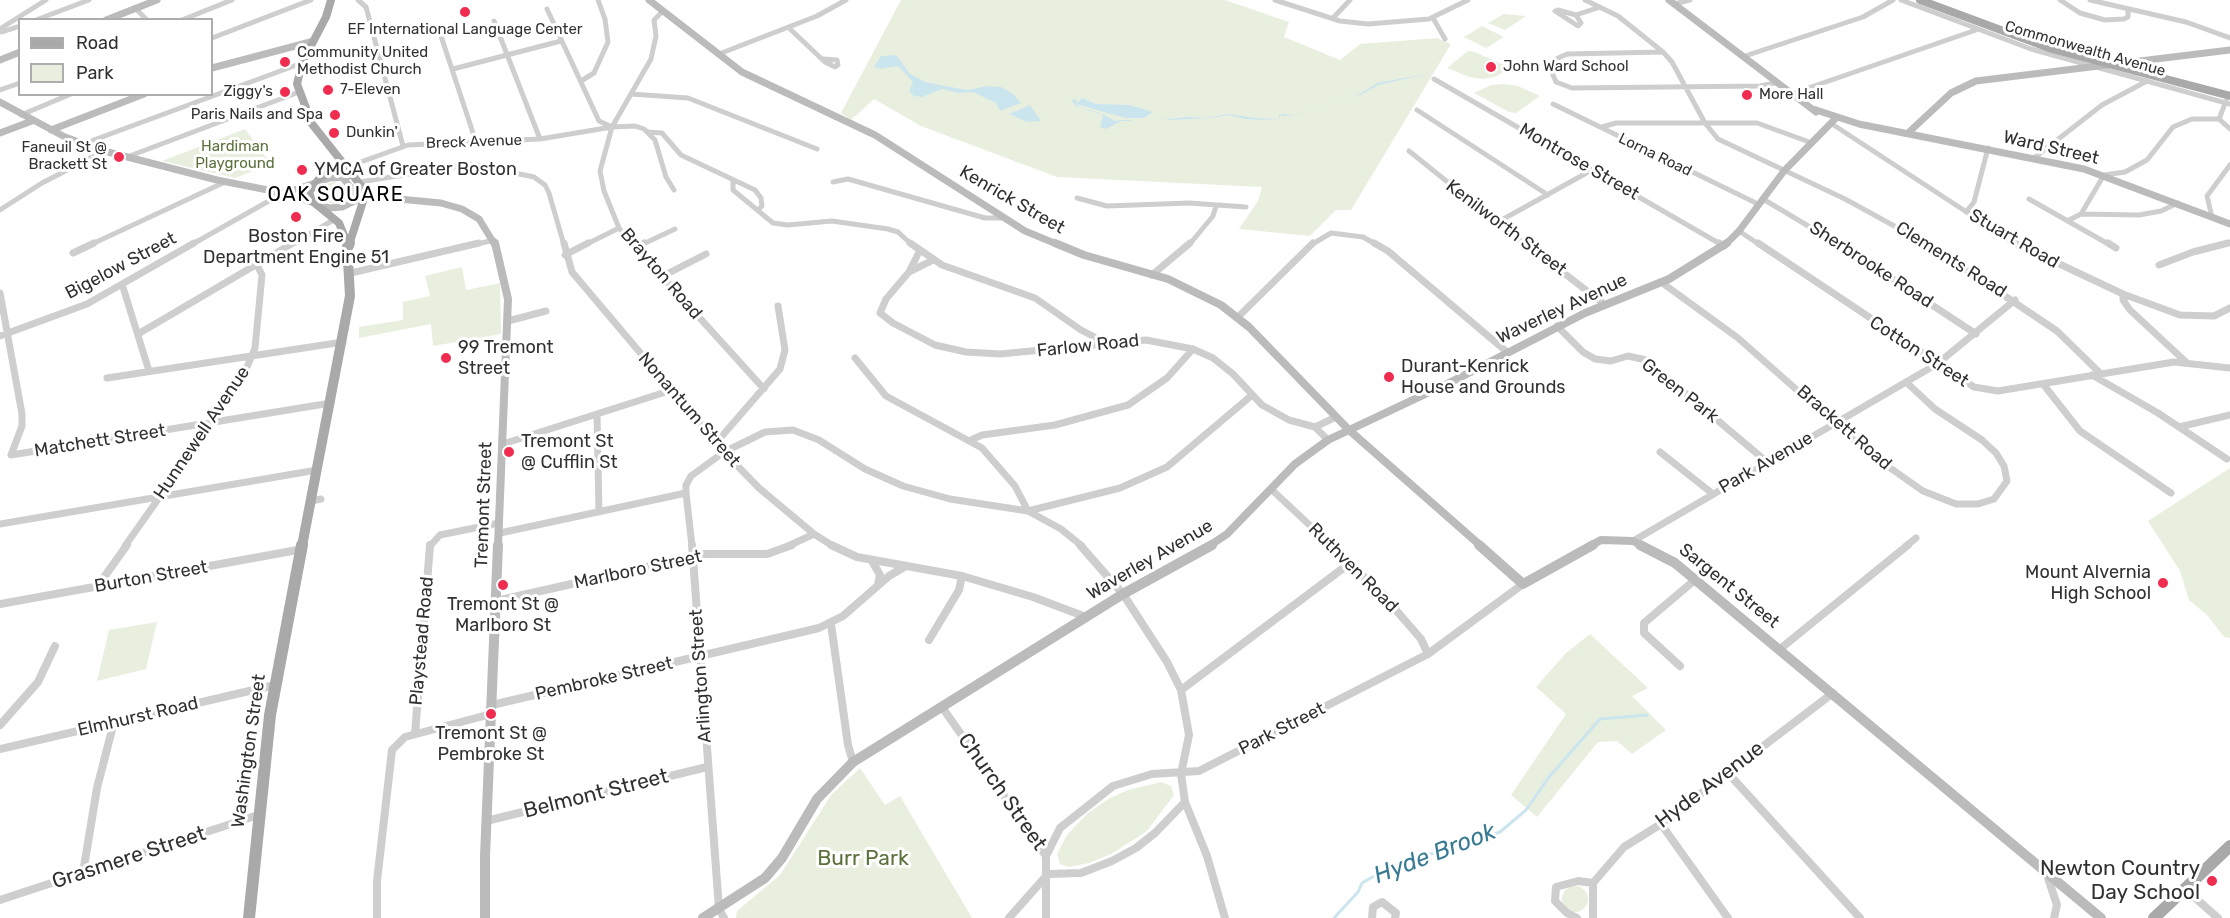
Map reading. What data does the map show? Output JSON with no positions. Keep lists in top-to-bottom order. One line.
{"streets":{"main road":["Commonwealth Avenue","Washington Street"],"street":["Breck Avenue","Ward Street","Lorna Road","Montrose Street","Kenrick Street","Kenilworth Street","Stuart Road","Clements Road","Sherbrooke Road","Bigelow Street","Brayton Road","Waverley Avenue","Farlow Road","Cotton Street","Green Park","Nonantum Street","Brackett Road","Hunnewell Avenue","Matchett Street","Park Avenue","Tremont Street","Ruthven Road","Marlboro Street","Burton Street","Sargent Street","Playstead Road","Arlington Street","Pembroke Street","Elmhurst Road","Park Street","Hyde Avenue","Church Street","Belmont Street","Grasmere Street"]},"crossings":[["Breck Avenue","Brayton Road"],["Ward Street","Stuart Road"],["Ward Street","Waverley Avenue"],["Lorna Road","Sherbrooke Road"],["Lorna Road","Waverley Avenue"],["Montrose Street","Waverley Avenue"],["Kenrick Street","Brayton Road"],["Kenrick Street","Waverley Avenue"],["Kenilworth Street","Waverley Avenue"],["Stuart Road","Waverley Avenue"],["Clements Road","Waverley Avenue"],["Clements Road","Cotton Street"],["Clements Road","Park Avenue"],["Sherbrooke Road","Waverley Avenue"],["Sherbrooke Road","Park Avenue"],["Bigelow Street","Matchett Street"],["Waverley Avenue","Farlow Road"],["Waverley Avenue","Cotton Street"],["Waverley Avenue","Green Park"],["Waverley Avenue","Nonantum Street"],["Waverley Avenue","Brackett Road"],["Waverley Avenue","Ruthven Road"],["Waverley Avenue","Arlington Street"],["Waverley Avenue","Church Street"],["Cotton Street","Park Avenue"],["Green Park","Park Avenue"],["Nonantum Street","Marlboro Street"],["Nonantum Street","Pembroke Street"],["Brackett Road","Park Avenue"],["Hunnewell Avenue","Matchett Street"],["Hunnewell Avenue","Burton Street"],["Matchett Street","Washington Street"],["Park Avenue","Sargent Street"],["Tremont Street","Marlboro Street"],["Tremont Street","Playstead Road"],["Tremont Street","Pembroke Street"],["Tremont Street","Belmont Street"],["Ruthven Road","Park Street"],["Marlboro Street","Arlington Street"],["Burton Street","Washington Street"],["Sargent Street","Park Street"],["Sargent Street","Hyde Avenue"],["Playstead Road","Arlington Street"],["Playstead Road","Pembroke Street"],["Arlington Street","Pembroke Street"],["Arlington Street","Belmont Street"],["Elmhurst Road","Washington Street"],["Park Street","Church Street"],["Washington Street","Grasmere Street"]],"districts":["OAK SQUARE"],"water":["Hyde Brook"],"parks":["Hardiman Playground","Burr Park"],"places":["EF International Language Center","Community United Methodist Church","John Ward School","7-Eleven","Ziggy's","More Hall","Paris Nails and Spa","Dunkin'","Faneuil St @ Brackett St","YMCA of Greater Boston","Boston Fire Department Engine 51","99 Tremont Street","Durant-Kenrick House and Grounds","Tremont St @ Cufflin St","Mount Alvernia High School","Tremont St @ Marlboro St","Tremont St @ Pembroke St","Newton Country Day School"],"legend":["Road","Park"]}
